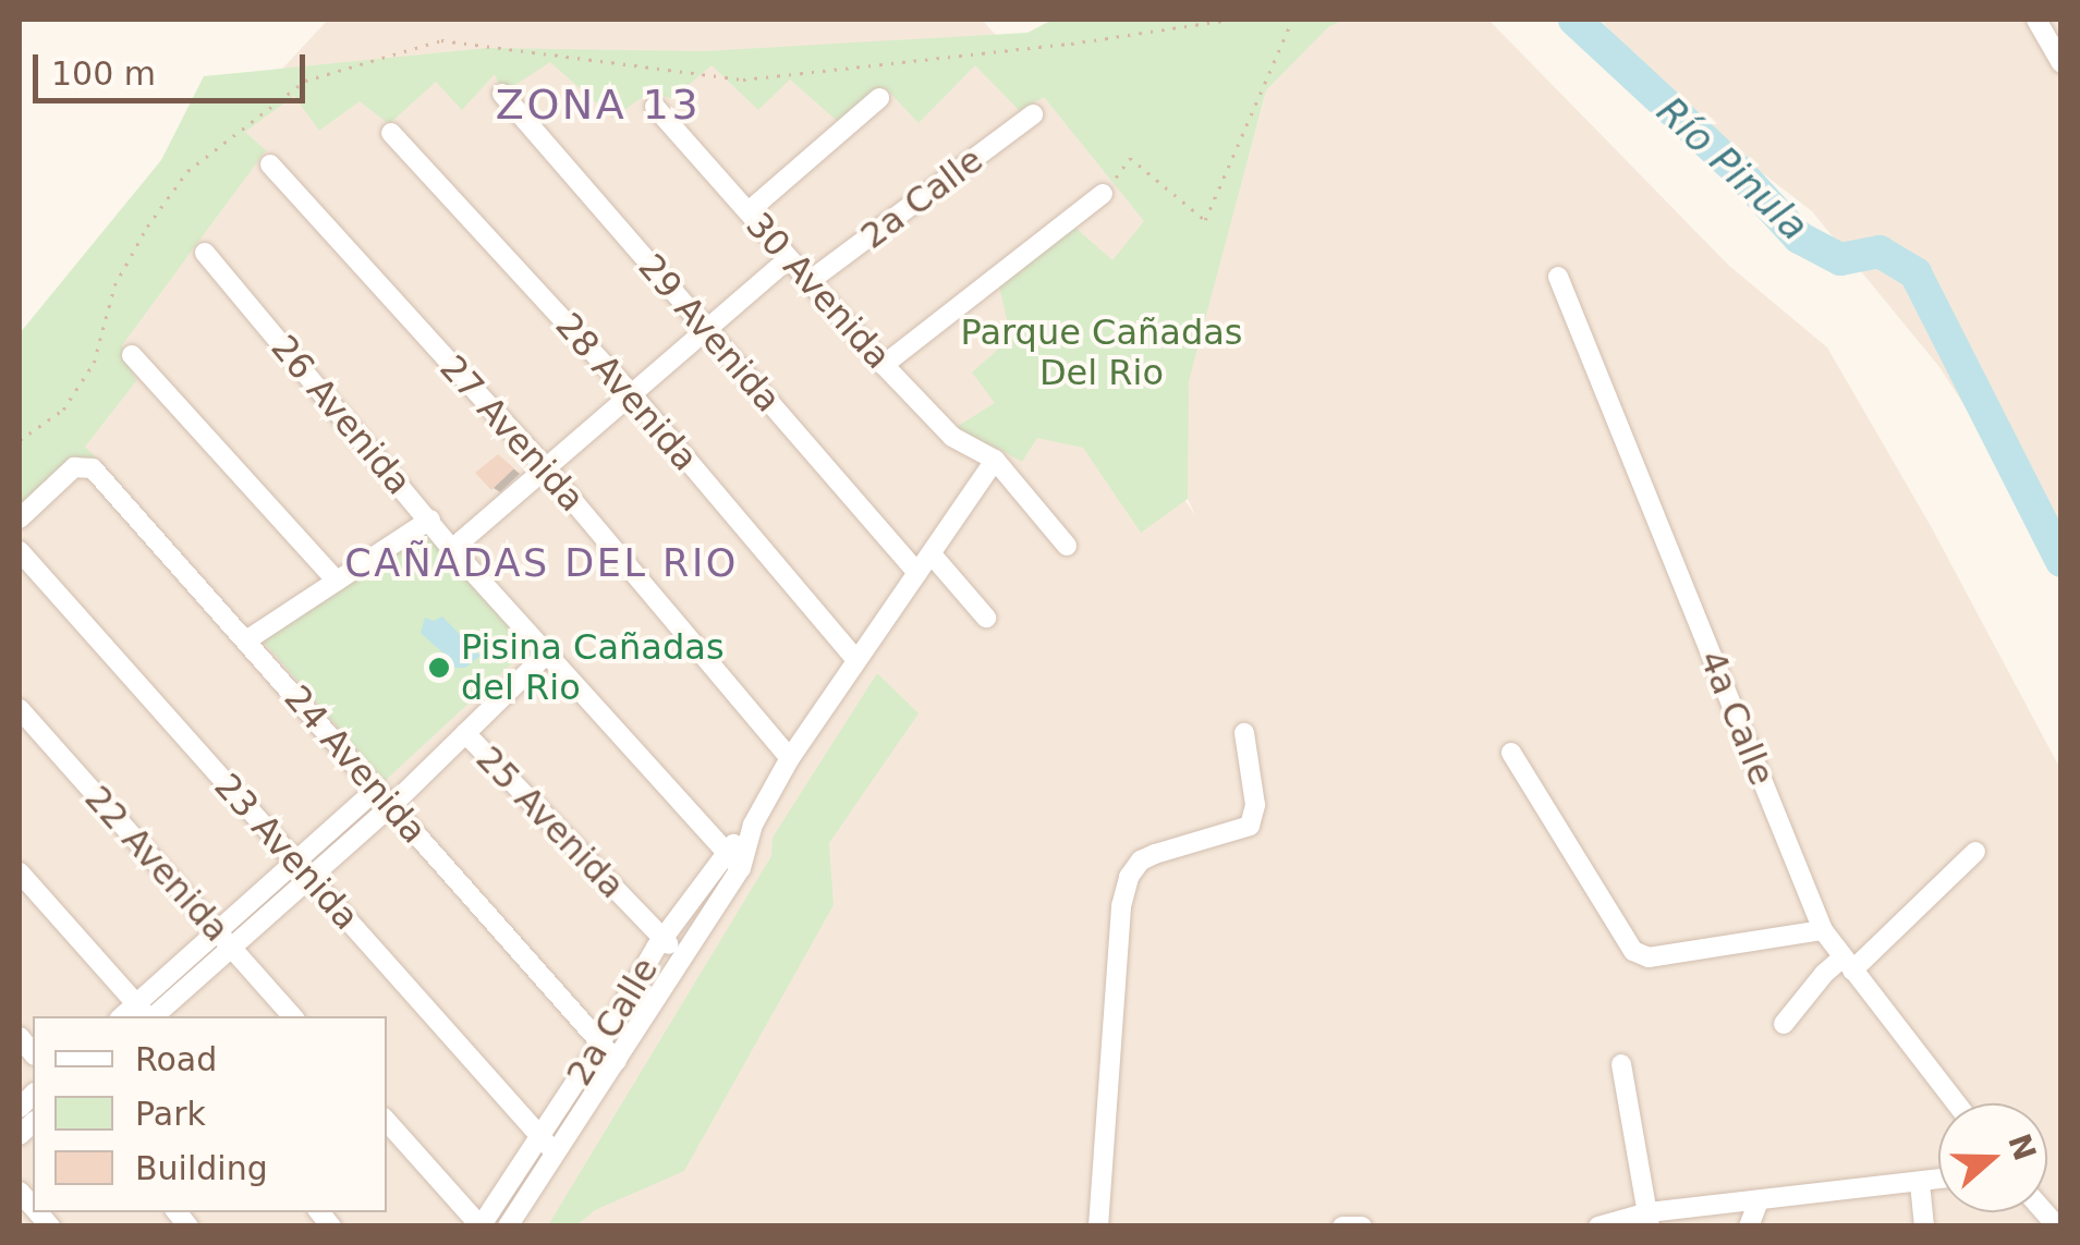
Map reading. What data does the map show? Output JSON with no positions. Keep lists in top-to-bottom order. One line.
{"streets":{"street":["2a Calle","30 Avenida","29 Avenida","28 Avenida","26 Avenida","27 Avenida","4a Calle","24 Avenida","25 Avenida","23 Avenida","22 Avenida"]},"crossings":[["2a Calle","30 Avenida"],["2a Calle","29 Avenida"],["2a Calle","28 Avenida"],["2a Calle","26 Avenida"],["2a Calle","27 Avenida"],["2a Calle","24 Avenida"],["2a Calle","25 Avenida"],["2a Calle","23 Avenida"]],"districts":["ZONA 13","CAÑADAS DEL RIO"],"water":["Río Pinula"],"parks":["Parque Cañadas Del Rio"],"places":["Pisina Cañadas del Rio"],"legend":["Road","Park","Building"],"scale_bar":"100 m","north":"right"}
